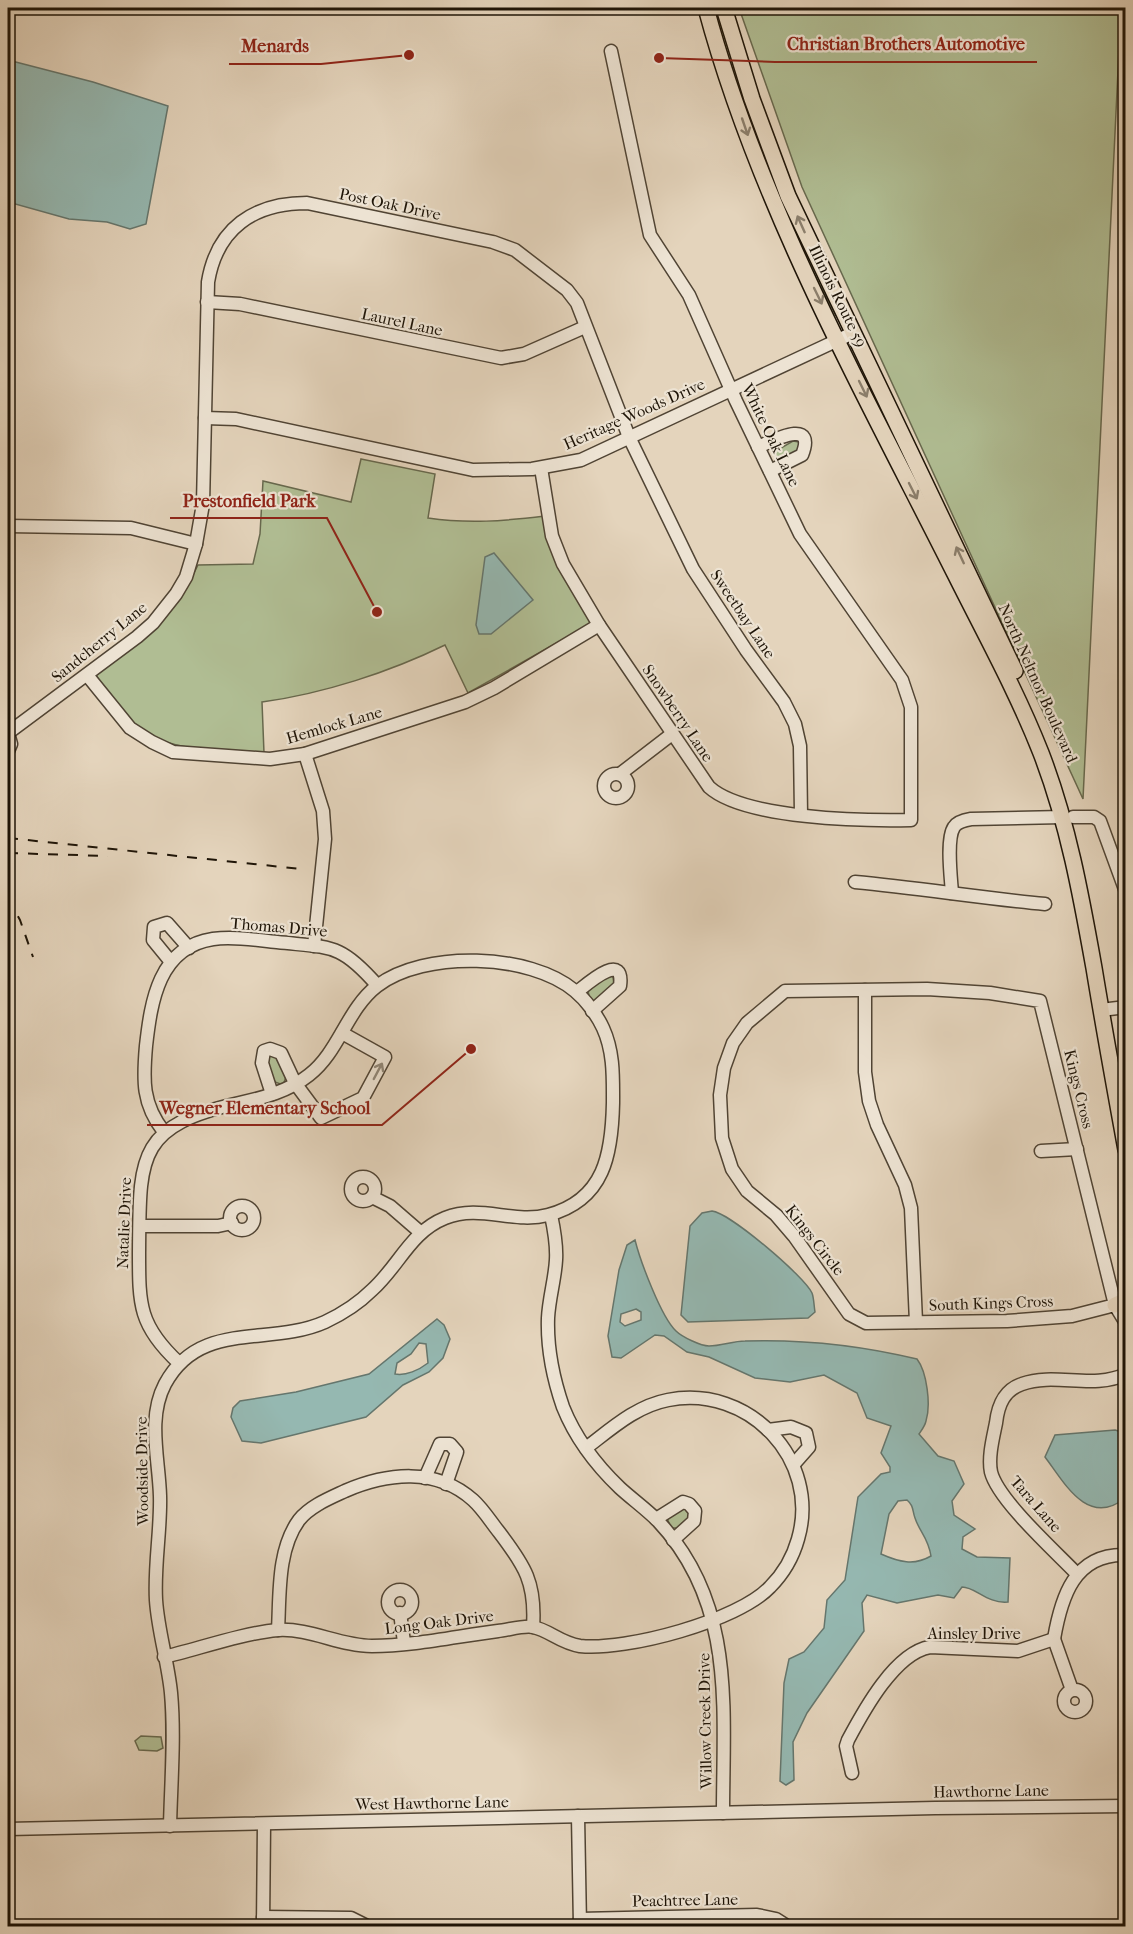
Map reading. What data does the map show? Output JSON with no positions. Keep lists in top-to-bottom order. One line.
{"streets":{"main road":["Illinois Route 59","North Neltnor Boulevard"],"street":["Post Oak Drive","Laurel Lane","Heritage Woods Drive","White Oak Lane","Sweetbay Lane","Sandcherry Lane","Snowberry Lane","Hemlock Lane","Thomas Drive","Kings Cross","Natalie Drive","Kings Circle","South Kings Cross","Woodside Drive","Tara Lane","Long Oak Drive","Ainsley Drive","Willow Creek Drive","Hawthorne Lane","West Hawthorne Lane","Peachtree Lane"]},"crossings":[["Post Oak Drive","Laurel Lane"],["Post Oak Drive","Heritage Woods Drive"],["Post Oak Drive","Sweetbay Lane"],["Post Oak Drive","Sandcherry Lane"],["Illinois Route 59","Heritage Woods Drive"],["Illinois Route 59","North Neltnor Boulevard"],["Heritage Woods Drive","White Oak Lane"],["Heritage Woods Drive","Sweetbay Lane"],["Heritage Woods Drive","Sandcherry Lane"],["Heritage Woods Drive","Snowberry Lane"],["White Oak Lane","Snowberry Lane"],["Sweetbay Lane","Snowberry Lane"],["Sandcherry Lane","Hemlock Lane"],["Snowberry Lane","Hemlock Lane"],["Thomas Drive","Natalie Drive"],["Kings Cross","Kings Circle"],["Kings Cross","South Kings Cross"],["Natalie Drive","Woodside Drive"],["Kings Circle","South Kings Cross"],["Woodside Drive","Long Oak Drive"],["Woodside Drive","Willow Creek Drive"],["Woodside Drive","West Hawthorne Lane"],["Willow Creek Drive","West Hawthorne Lane"],["Hawthorne Lane","West Hawthorne Lane"]],"places":["Menards","Christian Brothers Automotive","Prestonfield Park","Wegner Elementary School"]}
